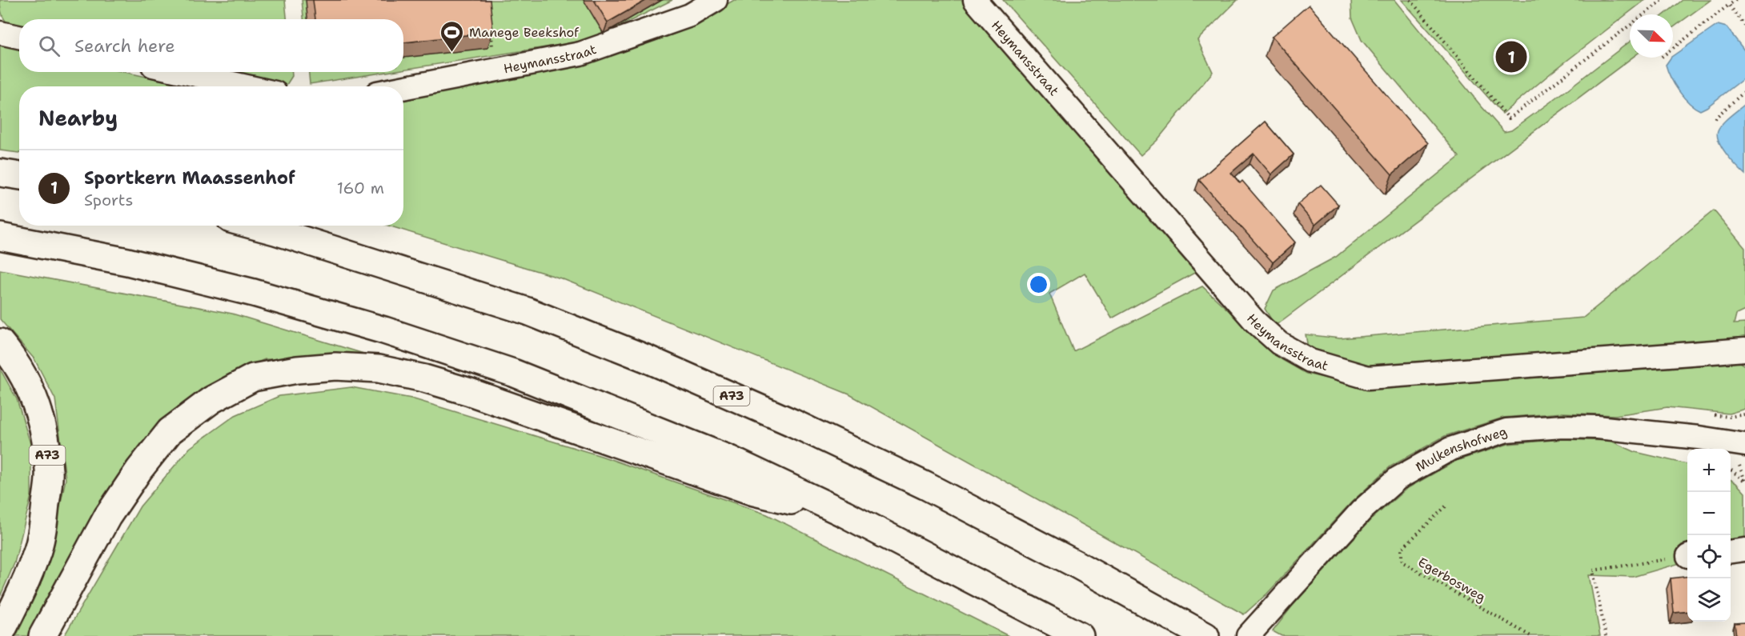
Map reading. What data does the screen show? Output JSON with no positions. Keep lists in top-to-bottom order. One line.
{"streets":{"highway":["A73"],"street":["Heymansstraat","Mulkenshofweg"],"path":["Egerbosweg"]},"places":{"sports":["Manege Beekshof"]},"north":"bottom right","page":{"search":"Search here","pins":"1","heading":"Nearby","list":[{"mark":"1","name":"Sportkern Maassenhof","note":"Sports","value":"160 m"}],"map_buttons":["+","−"]}}
